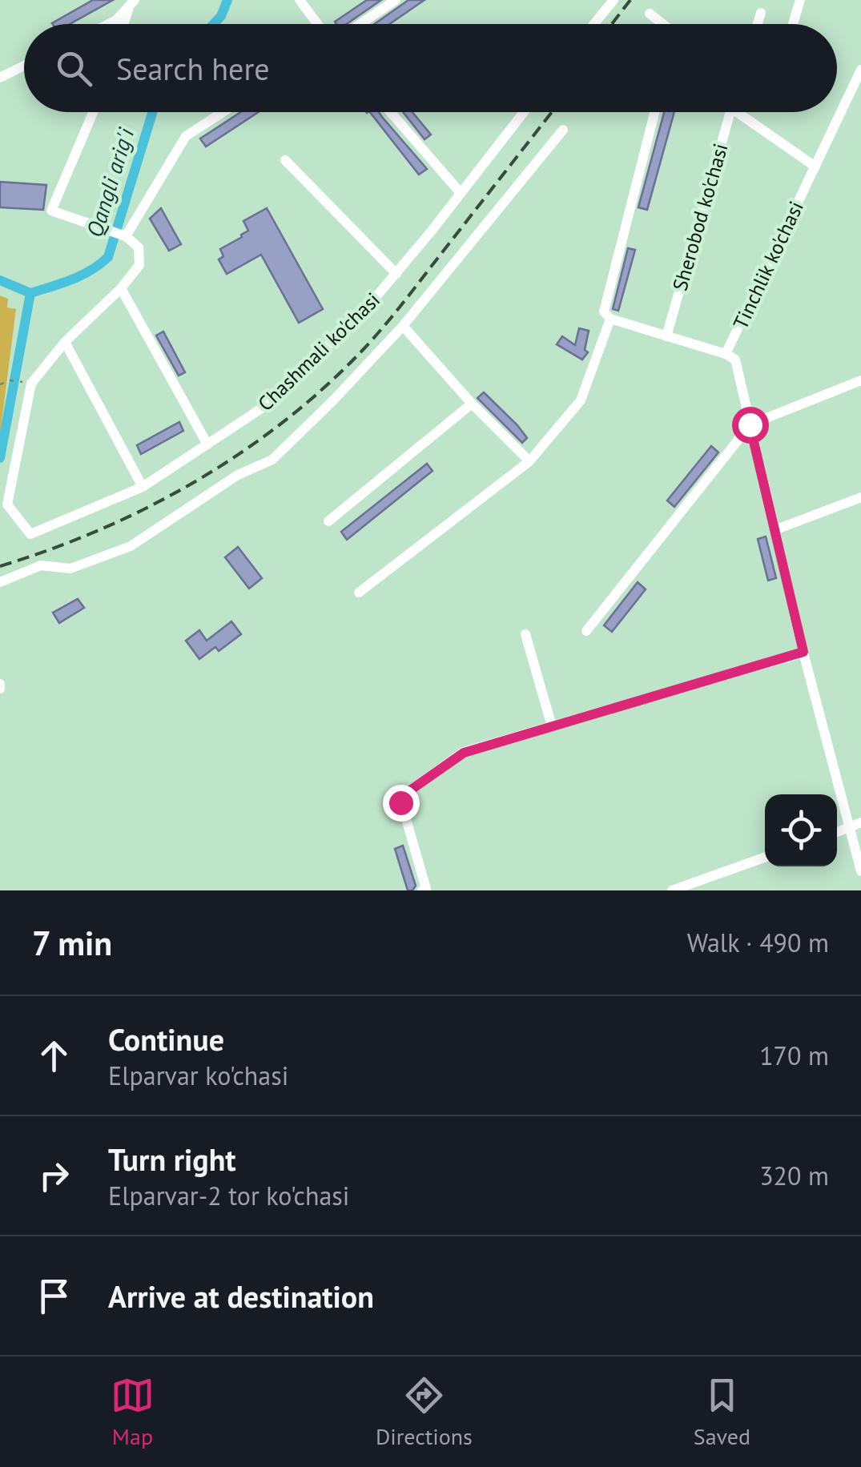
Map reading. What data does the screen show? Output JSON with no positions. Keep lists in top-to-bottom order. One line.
{"streets":{"street":["Sherobod ko'chasi","Tinchlik ko'chasi","Chashmali ko'chasi"]},"crossings":[["Sherobod ko'chasi","Tinchlik ko'chasi"]],"water":["Qangli arig'i"],"page":{"search":"Search here","heading":["7 min","Walk · 490 m"],"list":[["Continue","Elparvar ko'chasi","170 m"],["Turn right","Elparvar-2 tor ko'chasi","320 m"],"Arrive at destination"],"nav":["Map","Directions","Saved"]}}
